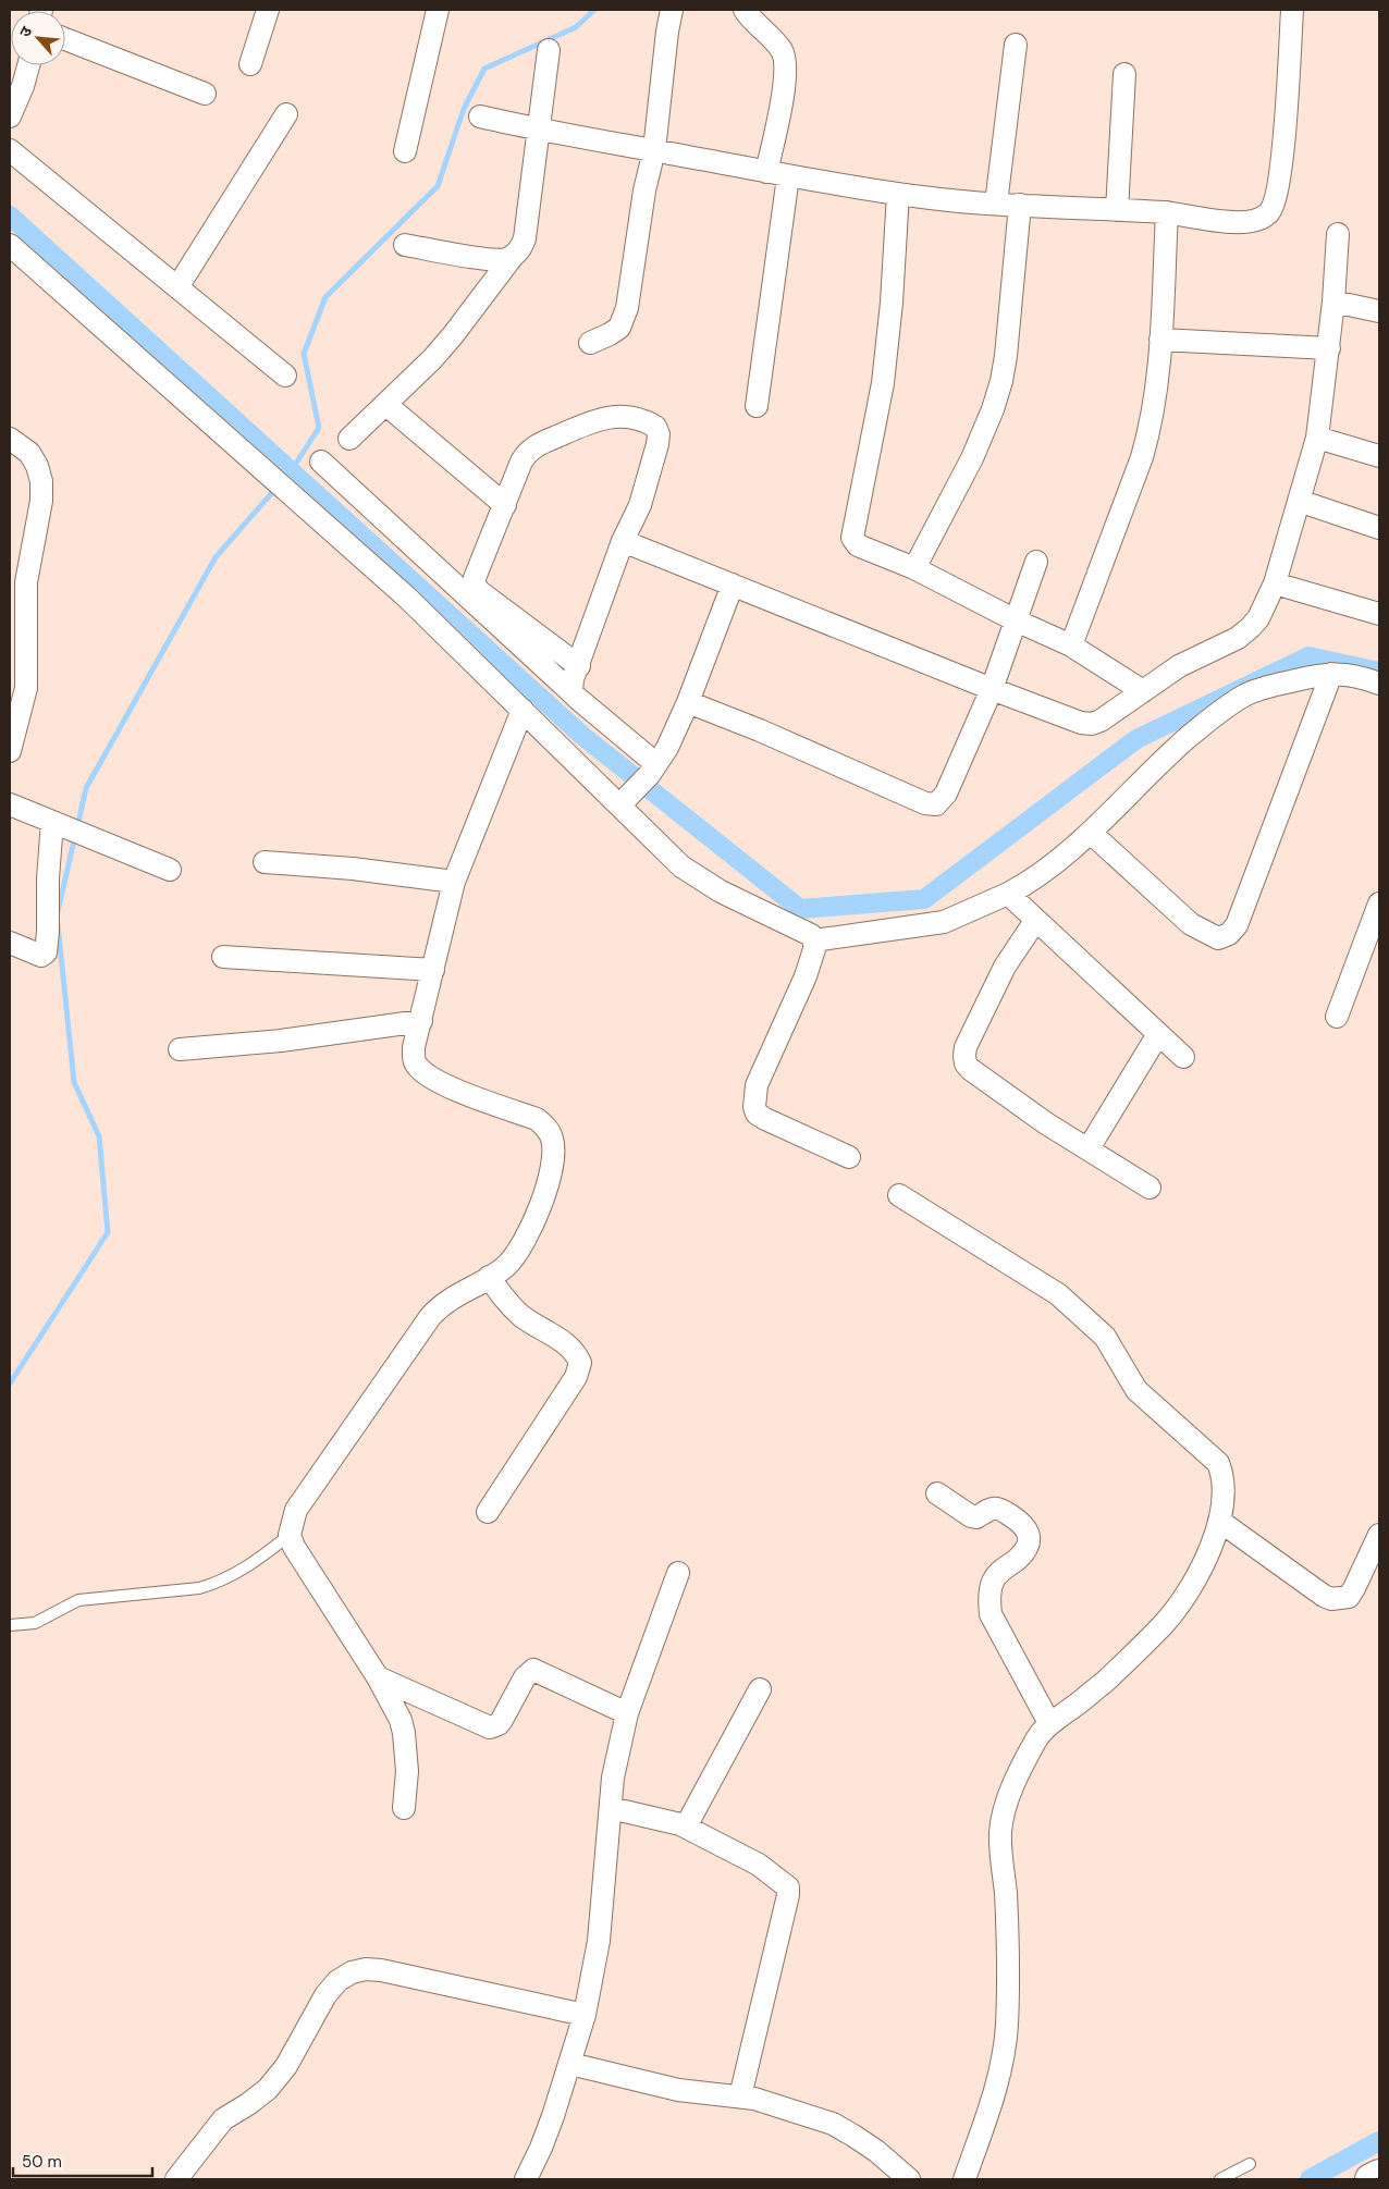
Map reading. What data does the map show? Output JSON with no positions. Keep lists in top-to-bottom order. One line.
{"scale_bar":"50 m","north":"top left"}
